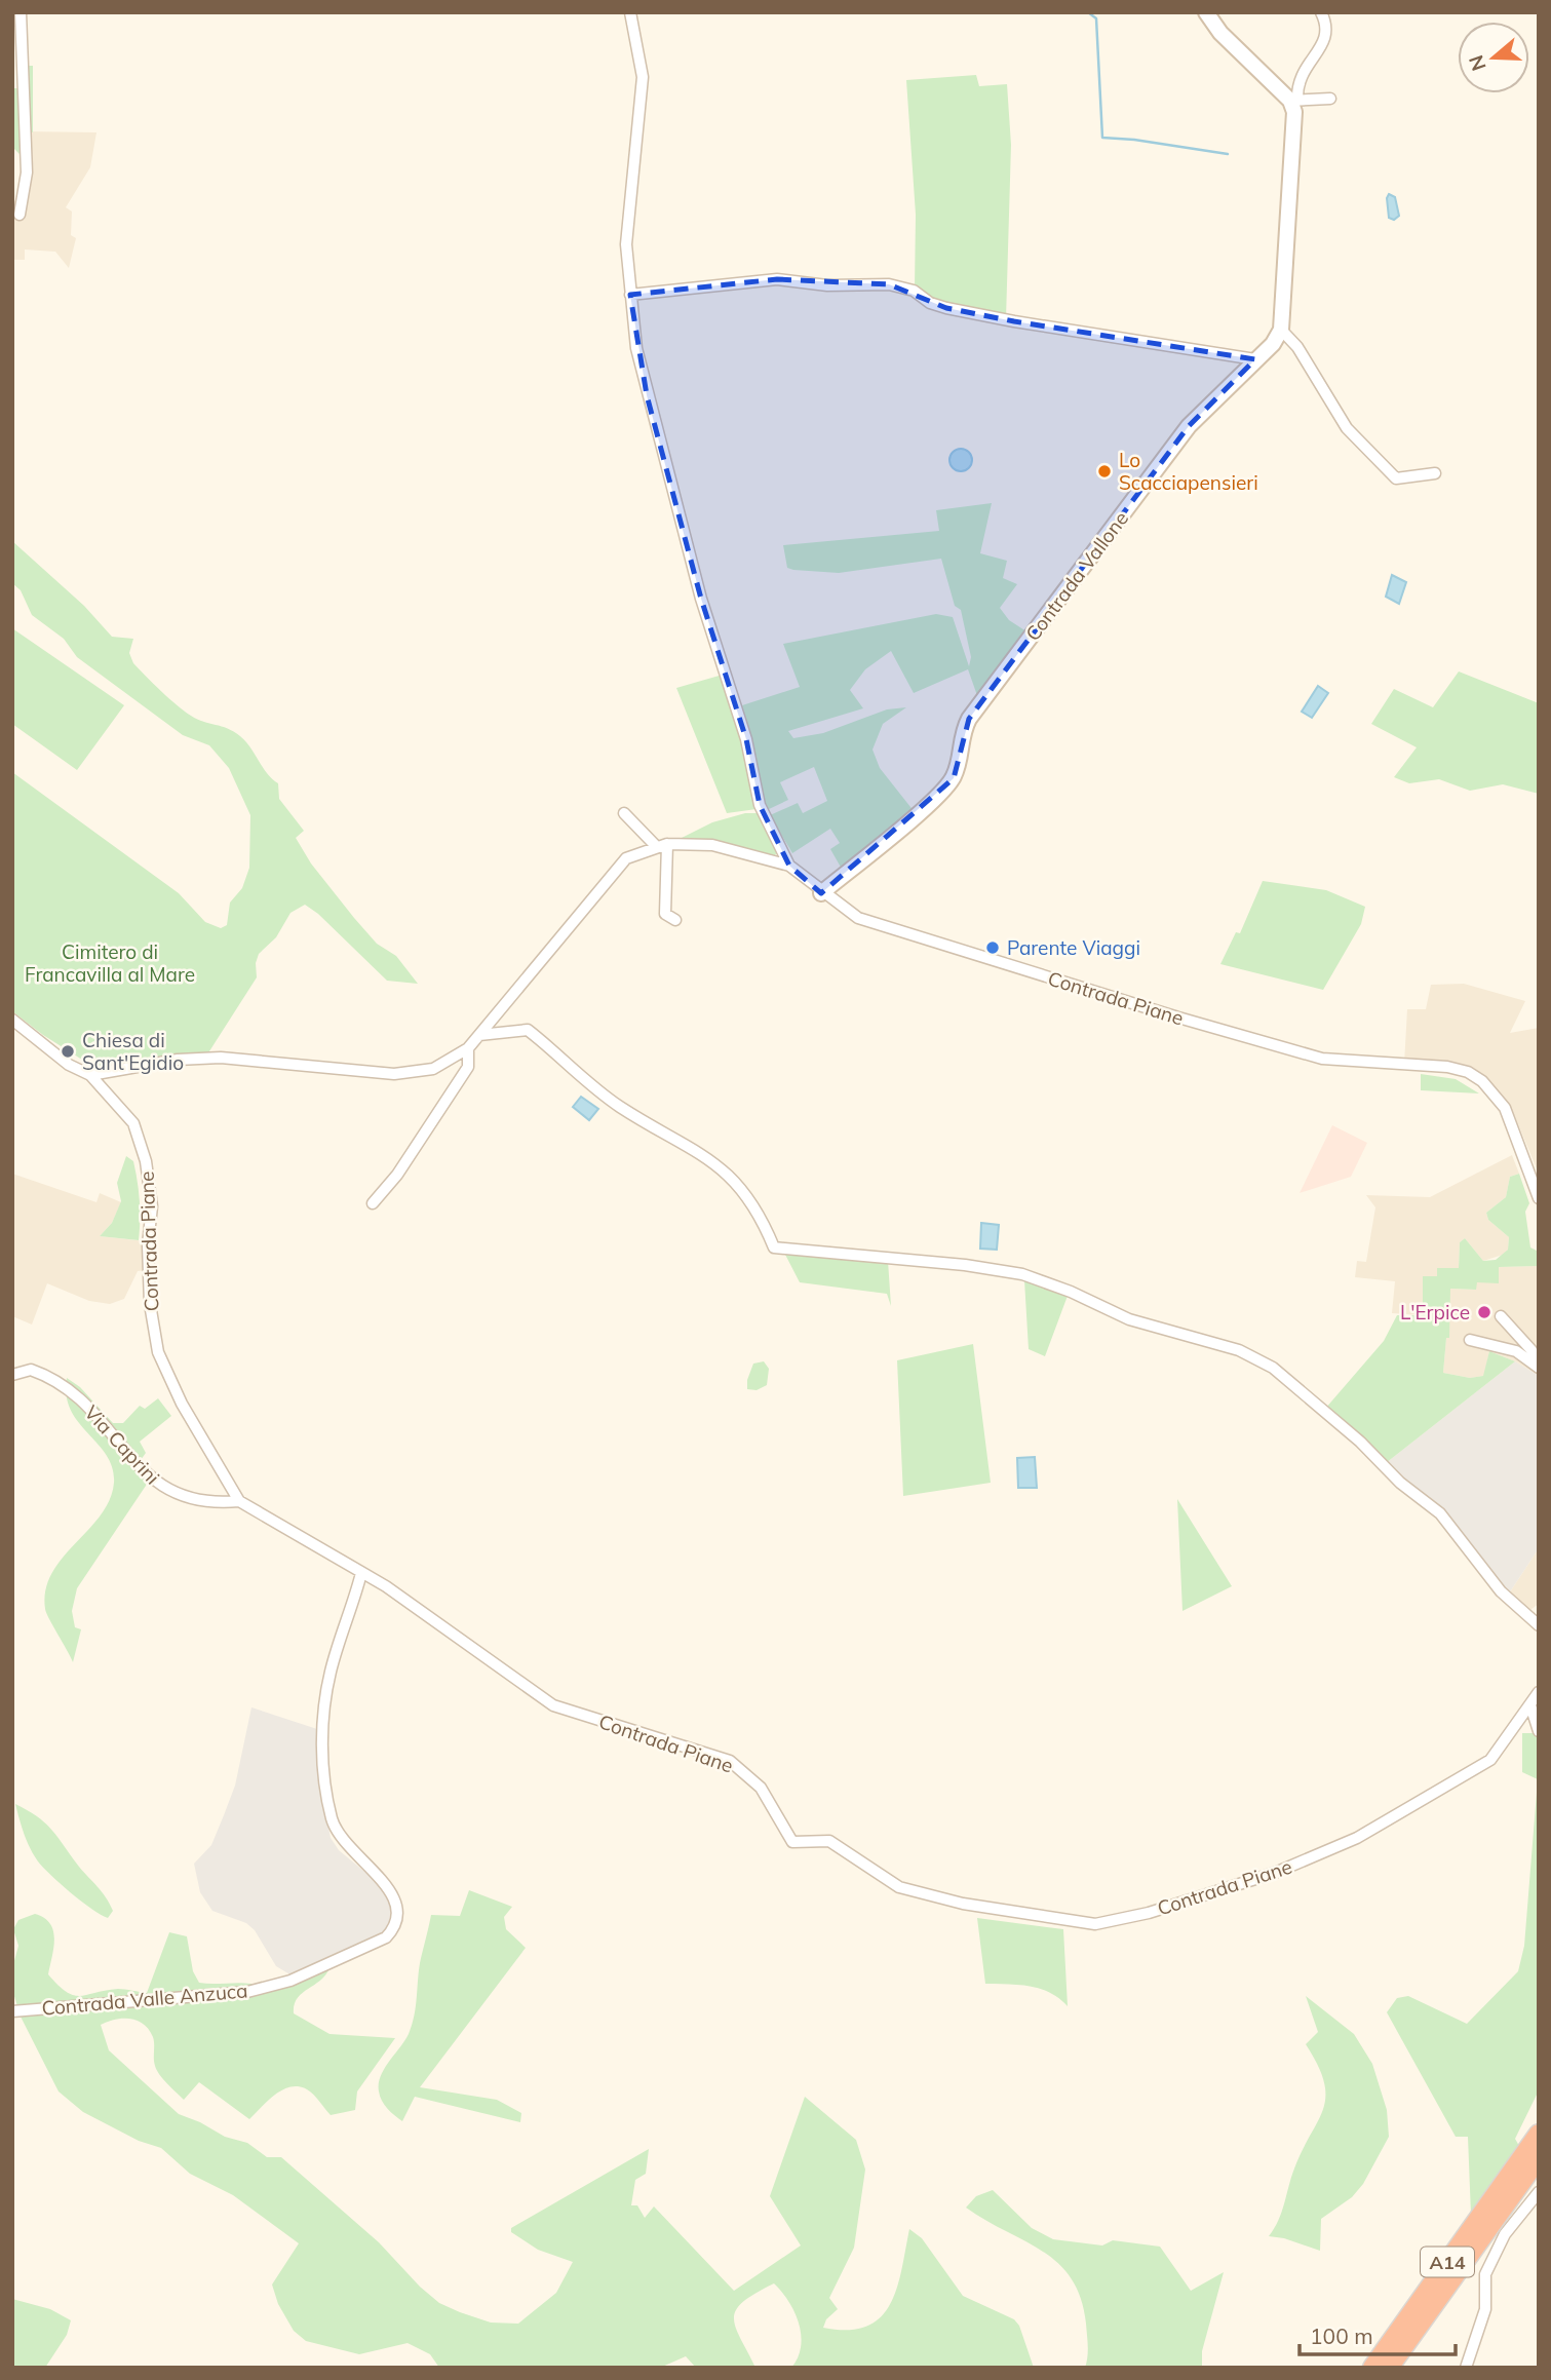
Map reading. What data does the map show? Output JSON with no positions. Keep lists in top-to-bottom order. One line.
{"streets":{"highway":["A14"],"street":["Contrada Vallone","Contrada Piane","Via Caprini","Contrada Valle Anzuca"]},"crossings":[["Contrada Vallone","Contrada Piane"],["Contrada Piane","Via Caprini"],["Contrada Piane","Contrada Valle Anzuca"]],"parks":["Cimitero di Francavilla al Mare"],"places":["Lo Scacciapensieri","Parente Viaggi","Chiesa di Sant'Egidio","L'Erpice"],"scale_bar":"100 m","north":"left"}
